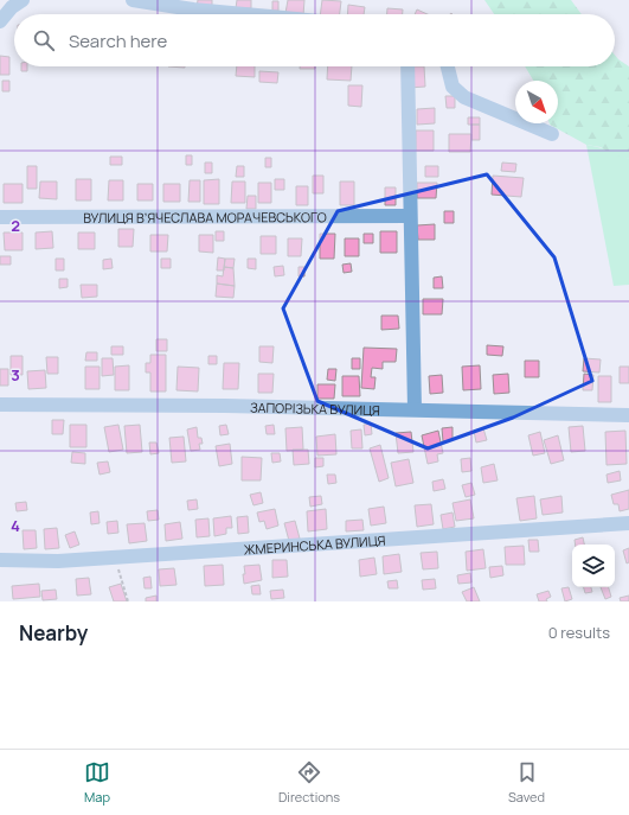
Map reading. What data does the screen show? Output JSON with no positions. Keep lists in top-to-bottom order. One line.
{"streets":{"street":["ВУЛИЦЯ В’ЯЧЕСЛАВА МОРАЧЕВСЬКОГО","ЗАПОРІЗЬКА ВУЛИЦЯ","ЖМЕРИНСЬКА ВУЛИЦЯ"]},"north":"bottom right","page":{"search":"Search here","heading":["Nearby","0 results"],"nav":["Map","Directions","Saved"]},"grid":{"rows":["2","3","4"]}}
